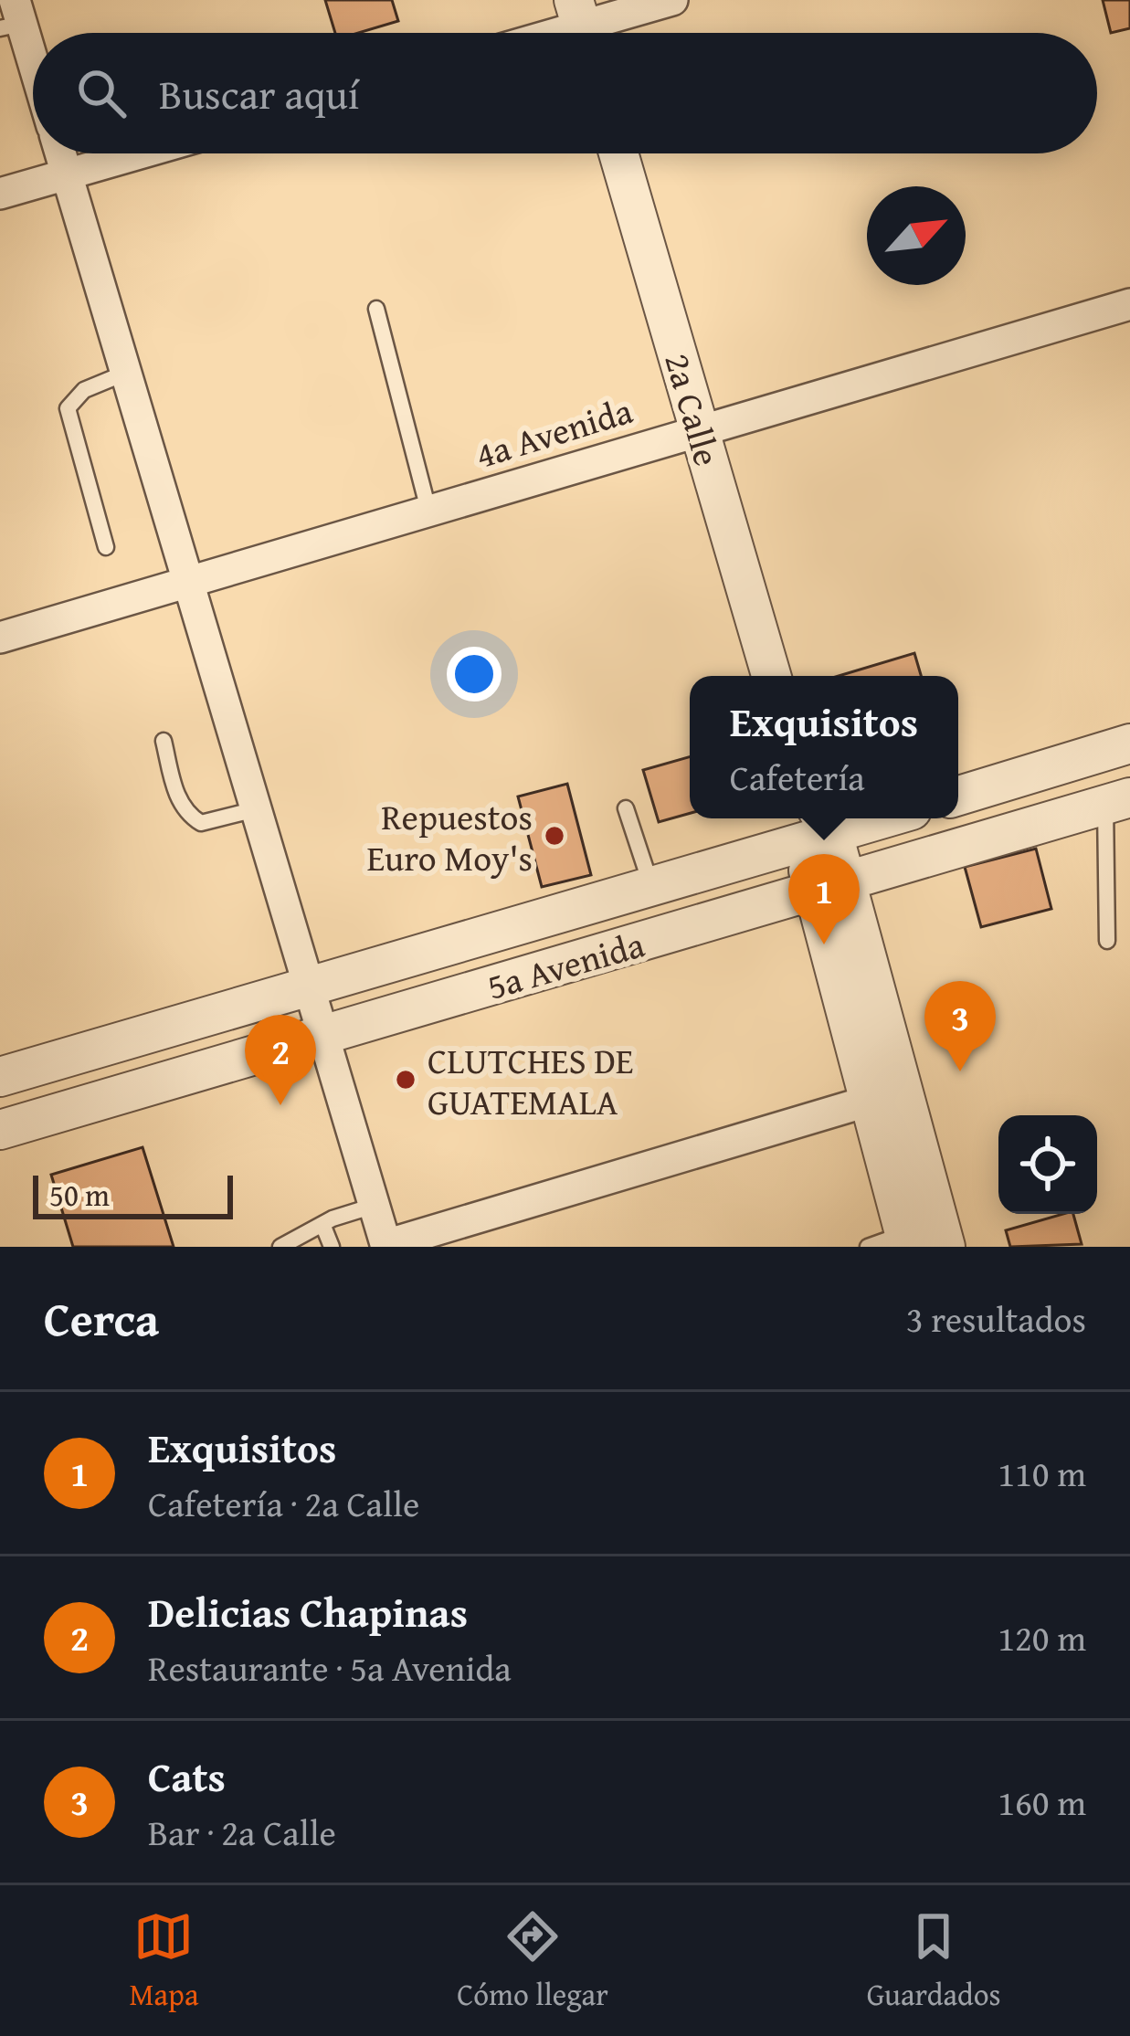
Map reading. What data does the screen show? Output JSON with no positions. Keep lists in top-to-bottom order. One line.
{"streets":{"street":["2a Calle","4a Avenida","5a Avenida"]},"crossings":[["2a Calle","4a Avenida"]],"places":["Repuestos Euro Moy's","CLUTCHES DE GUATEMALA"],"scale_bar":"50 m","north":"top right","page":{"search":"Buscar aquí","popup":["Exquisitos","Cafetería"],"pins":["1","3","2"],"scale":"50 m","heading":["Cerca","3 resultados"],"list":[{"mark":"1","name":"Exquisitos","note":"Cafetería · 2a Calle","value":"110 m"},{"mark":"2","name":"Delicias Chapinas","note":"Restaurante · 5a Avenida","value":"120 m"},{"mark":"3","name":"Cats","note":"Bar · 2a Calle","value":"160 m"}],"nav":["Mapa","Cómo llegar","Guardados"]}}
